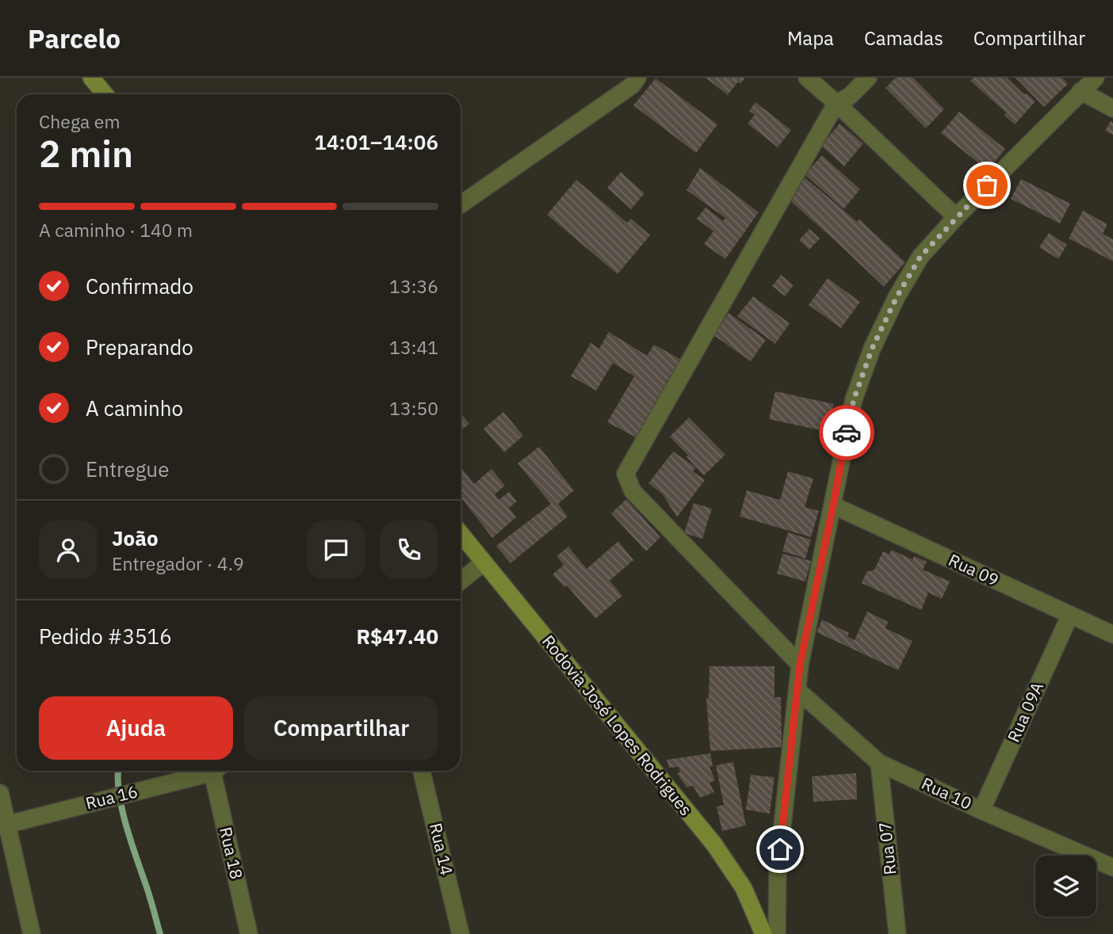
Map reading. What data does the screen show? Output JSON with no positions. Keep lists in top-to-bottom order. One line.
{"streets":{"street":["Rua 09","Rua 09A","Rodovia José Lopes Rodrigues","Rua 10","Rua 16","Rua 07","Rua 14","Rua 18"]},"crossings":[["Rua 09","Rua 09A"],["Rua 09A","Rua 10"],["Rua 10","Rua 07"]],"page":{"header":"Parcelo","nav":["Mapa","Camadas","Compartilhar"],"heading":["2 min","Chega em","14:01–14:06"],"panel":["João","Entregador · 4.9","Pedido #3516","R$47.40"],"bar":"A caminho · 140 m","list":[["Confirmado","13:36"],["Preparando","13:41"],["A caminho","13:50"],"Entregue"],"buttons":["Ajuda","Compartilhar"]}}
